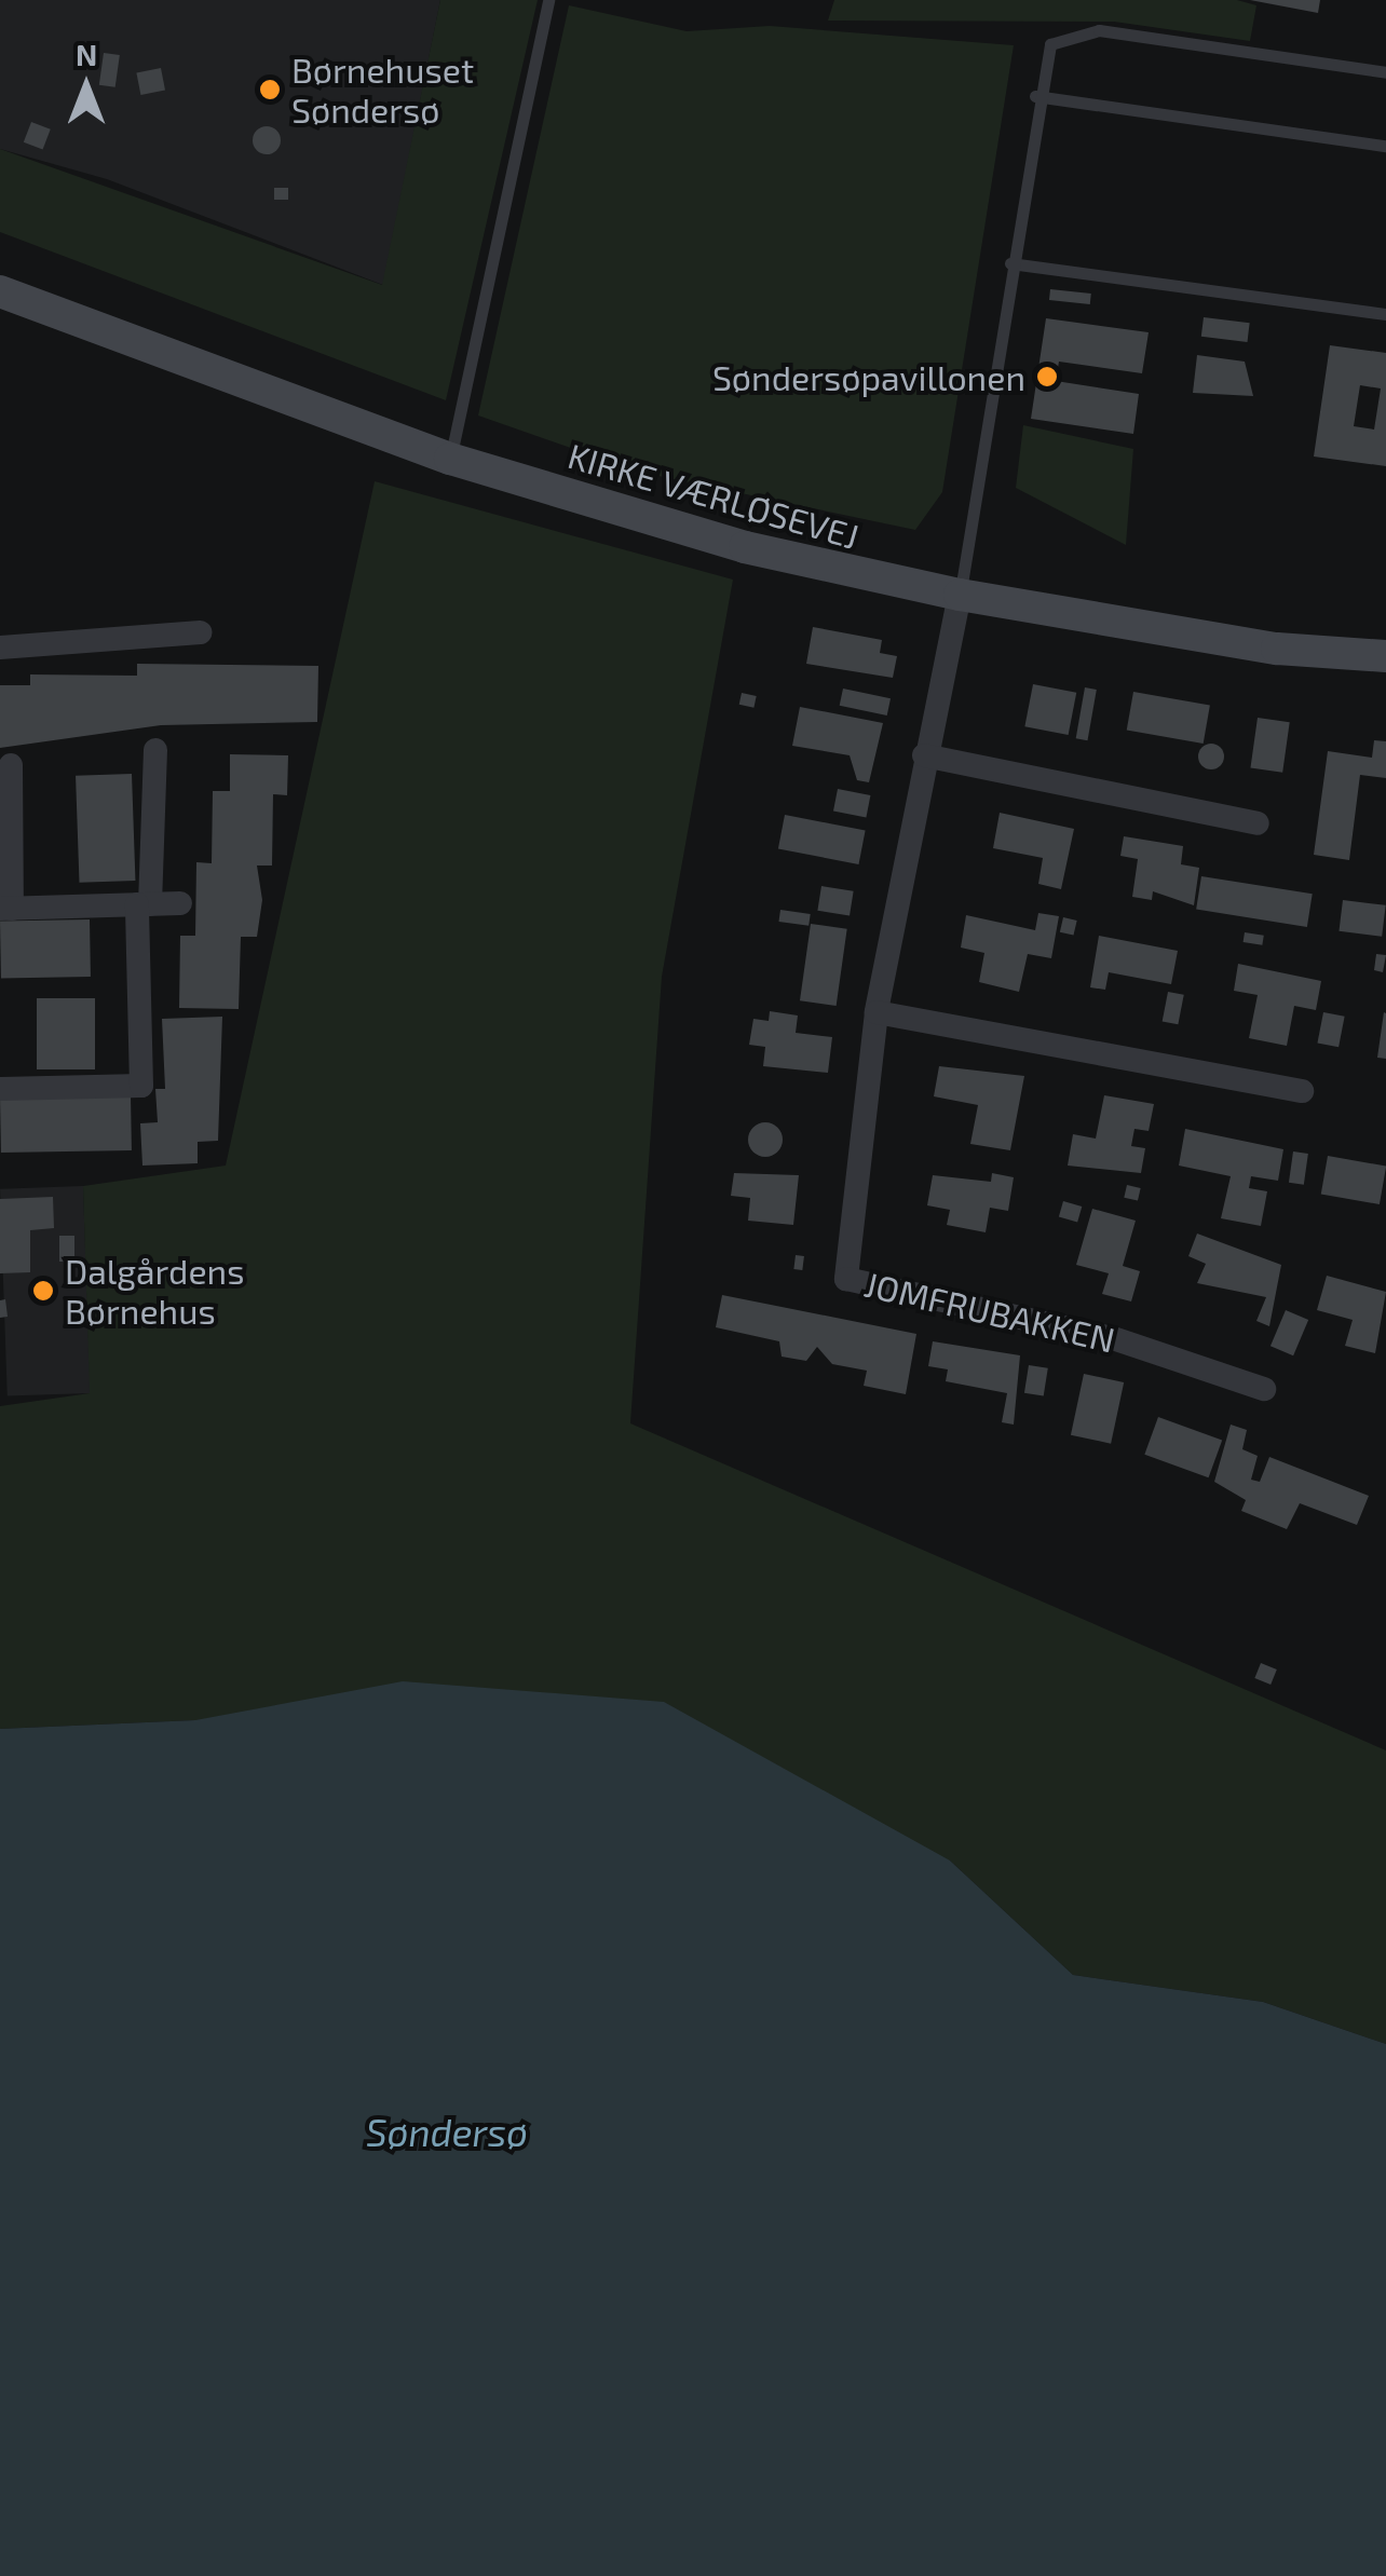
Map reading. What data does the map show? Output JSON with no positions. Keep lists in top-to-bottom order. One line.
{"streets":{"street":["KIRKE VÆRLØSEVEJ","JOMFRUBAKKEN"]},"crossings":[["KIRKE VÆRLØSEVEJ","JOMFRUBAKKEN"]],"water":["Søndersø"],"places":["Børnehuset Søndersø","Søndersøpavillonen","Dalgårdens Børnehus"],"north":"top"}
